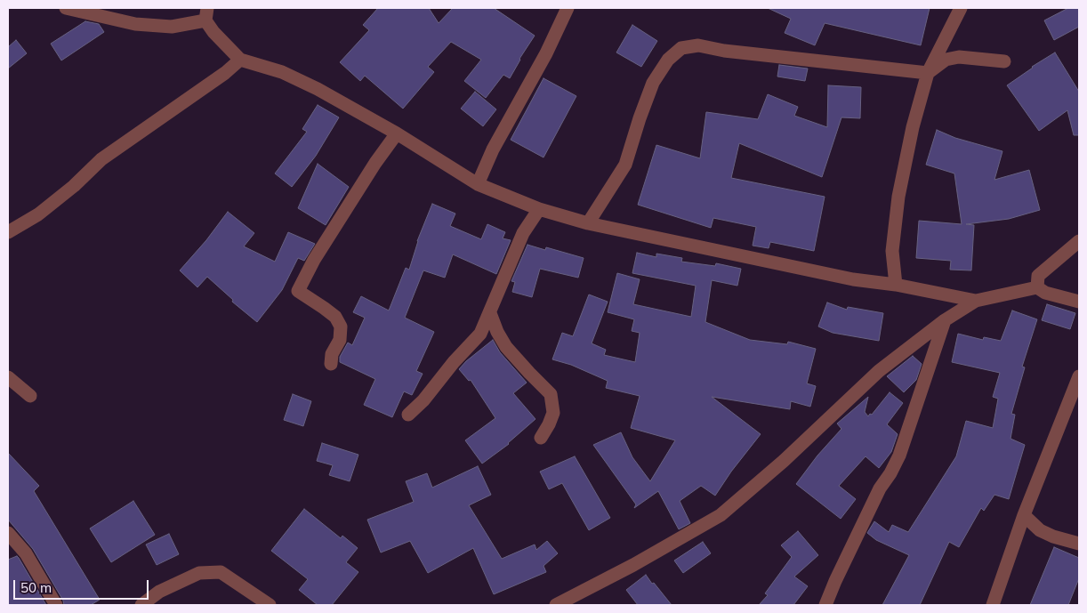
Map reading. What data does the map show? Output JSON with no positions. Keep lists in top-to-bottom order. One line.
{"scale_bar":"50 m"}
